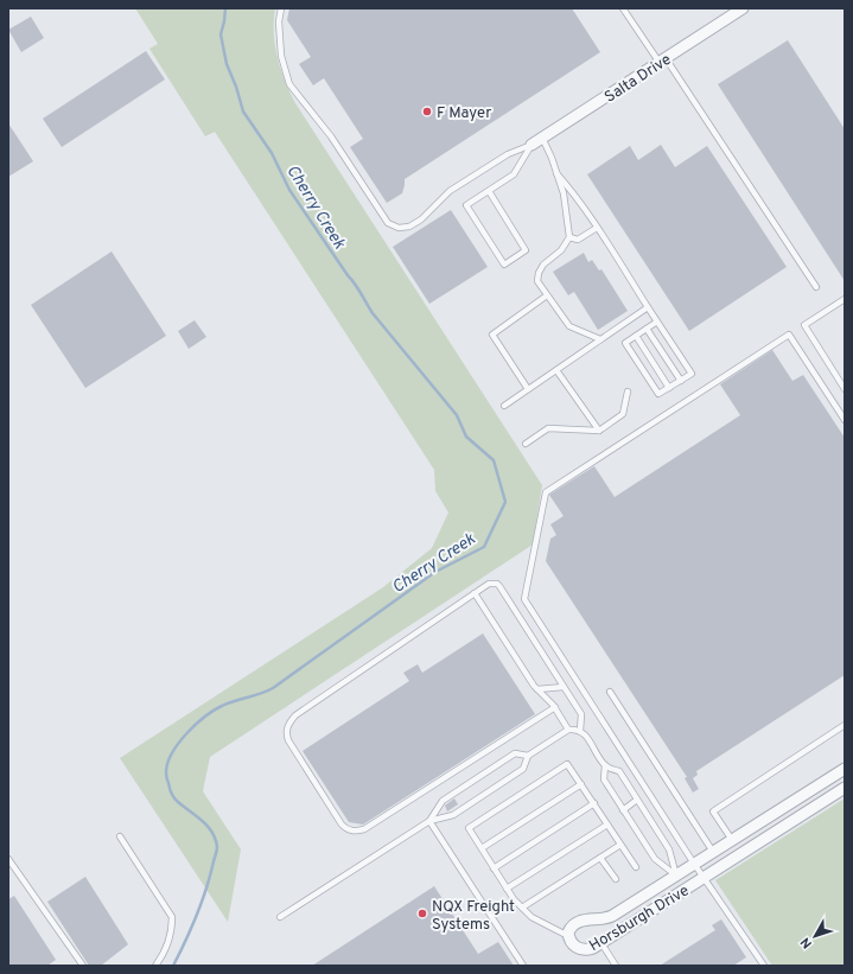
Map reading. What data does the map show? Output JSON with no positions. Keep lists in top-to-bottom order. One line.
{"streets":{"street":["Salta Drive","Horsburgh Drive"]},"water":["Cherry Creek"],"places":["F Mayer","NQX Freight Systems"],"north":"bottom left"}
